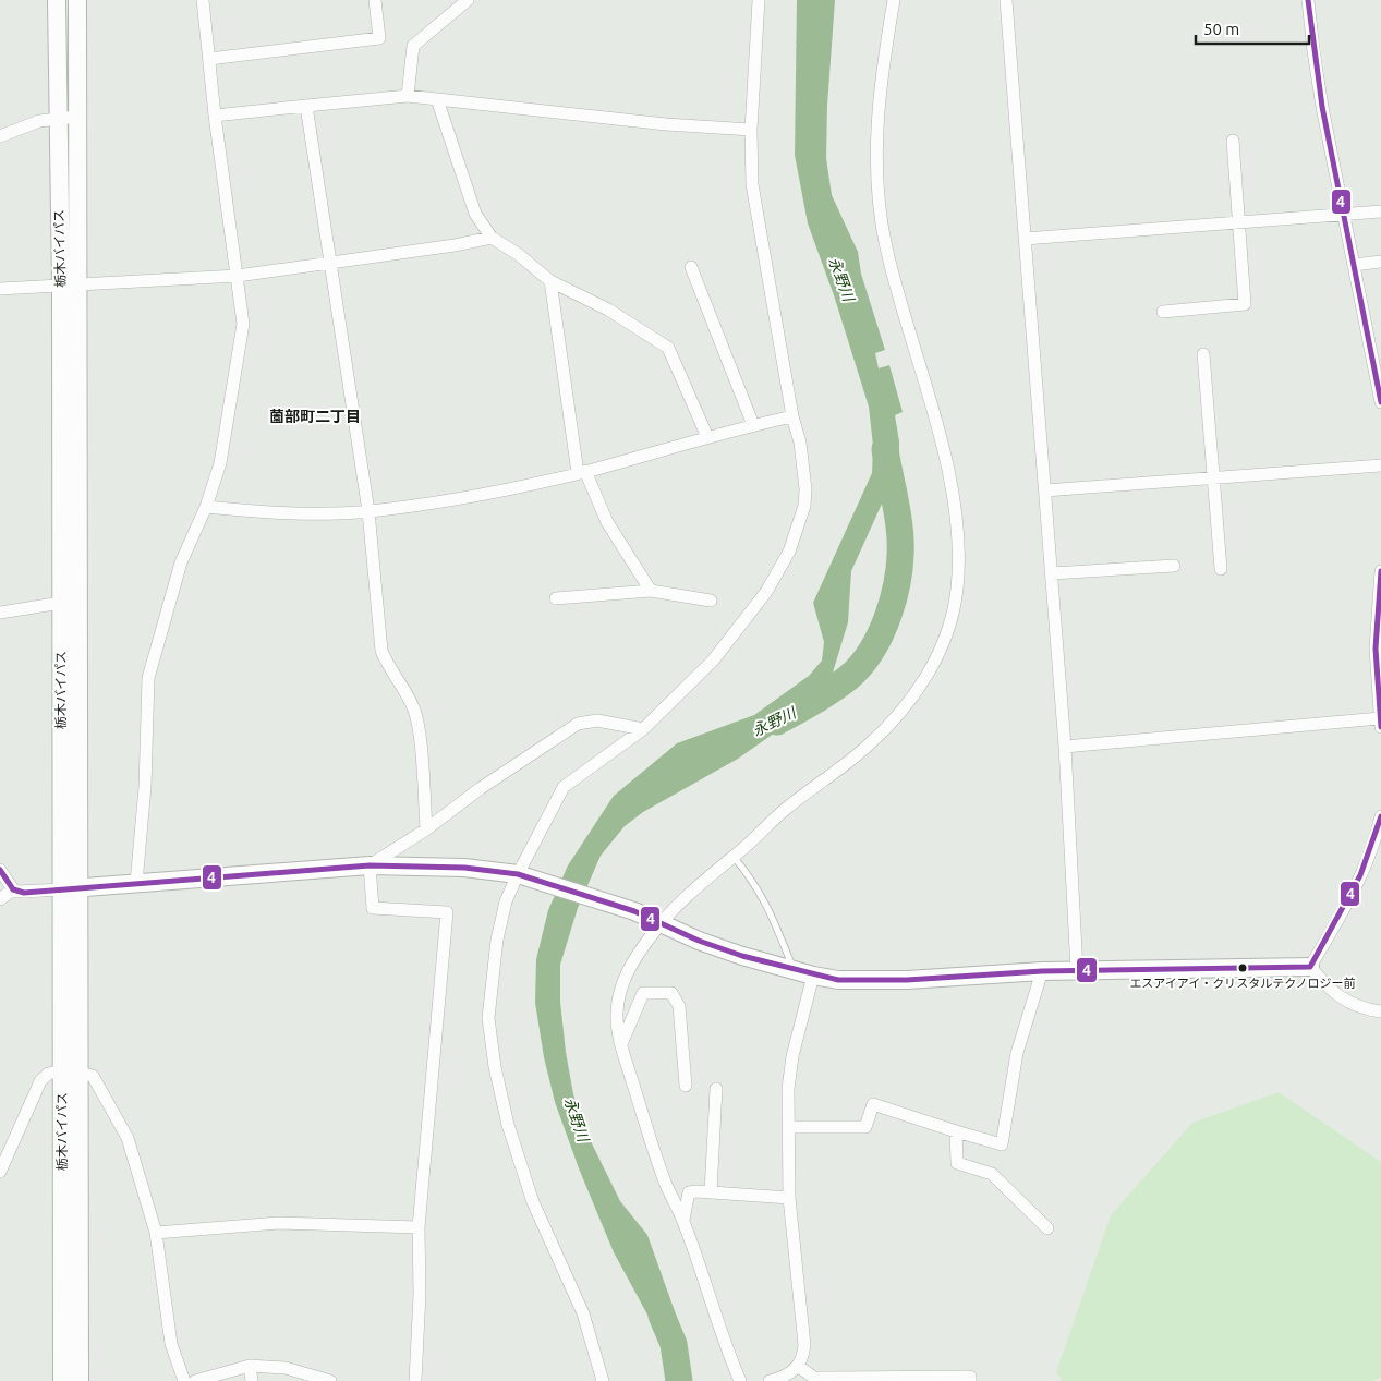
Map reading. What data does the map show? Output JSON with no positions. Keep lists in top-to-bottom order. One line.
{"streets":{"main road":["栃木バイパス"]},"districts":["薗部町二丁目"],"water":["永野川"],"places":["エスアイアイ・クリスタルテクノロジー前"],"lines":["transit line 4"],"scale_bar":"50 m"}
